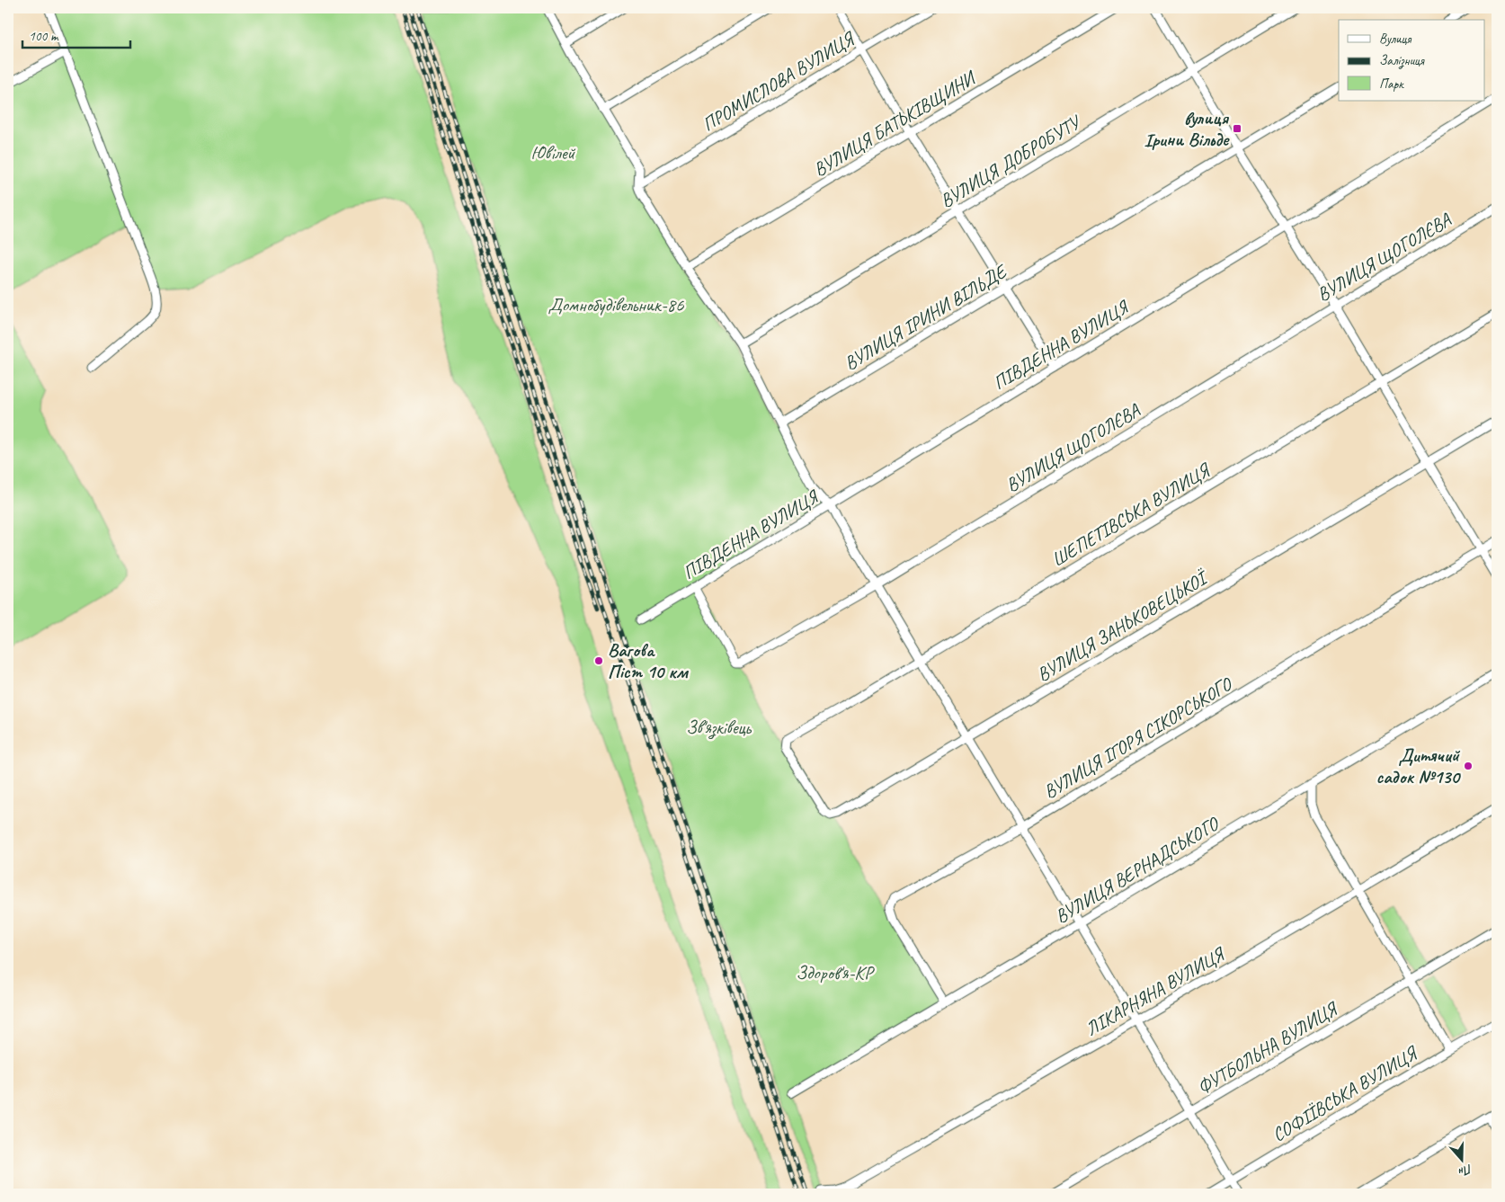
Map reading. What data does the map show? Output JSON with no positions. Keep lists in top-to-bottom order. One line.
{"streets":{"street":["ПРОМИСЛОВА ВУЛИЦЯ","ВУЛИЦЯ БАТЬКІВЩИНИ","ВУЛИЦЯ ДОБРОБУТУ","ВУЛИЦЯ ЩОГОЛЄВА","ВУЛИЦЯ ІРИНИ ВІЛЬДЕ","ПІВДЕННА ВУЛИЦЯ","ШЕПЕТІВСЬКА ВУЛИЦЯ","ВУЛИЦЯ ЗАНЬКОВЕЦЬКОЇ","ВУЛИЦЯ ІГОРЯ СІКОРСЬКОГО","ВУЛИЦЯ ВЕРНАДСЬКОГО","ЛІКАРНЯНА ВУЛИЦЯ","ФУТБОЛЬНА ВУЛИЦЯ","СОФІЇВСЬКА ВУЛИЦЯ"]},"crossings":[["ВУЛИЦЯ ЩОГОЛЄВА","ПІВДЕННА ВУЛИЦЯ"],["ШЕПЕТІВСЬКА ВУЛИЦЯ","ВУЛИЦЯ ЗАНЬКОВЕЦЬКОЇ"],["ВУЛИЦЯ ІГОРЯ СІКОРСЬКОГО","ВУЛИЦЯ ВЕРНАДСЬКОГО"]],"parks":["Ювілей","Домнобудівельник-86","Зв'язківець","Здоров'я-КР"],"places":{"transit":["вулиця Ірини Вільде"],"other":["Вагова Піст 10 км","Дитячий садок №130"]},"legend":["Вулиця","Залізниця","Парк"],"scale_bar":"100 m","north":"bottom"}
